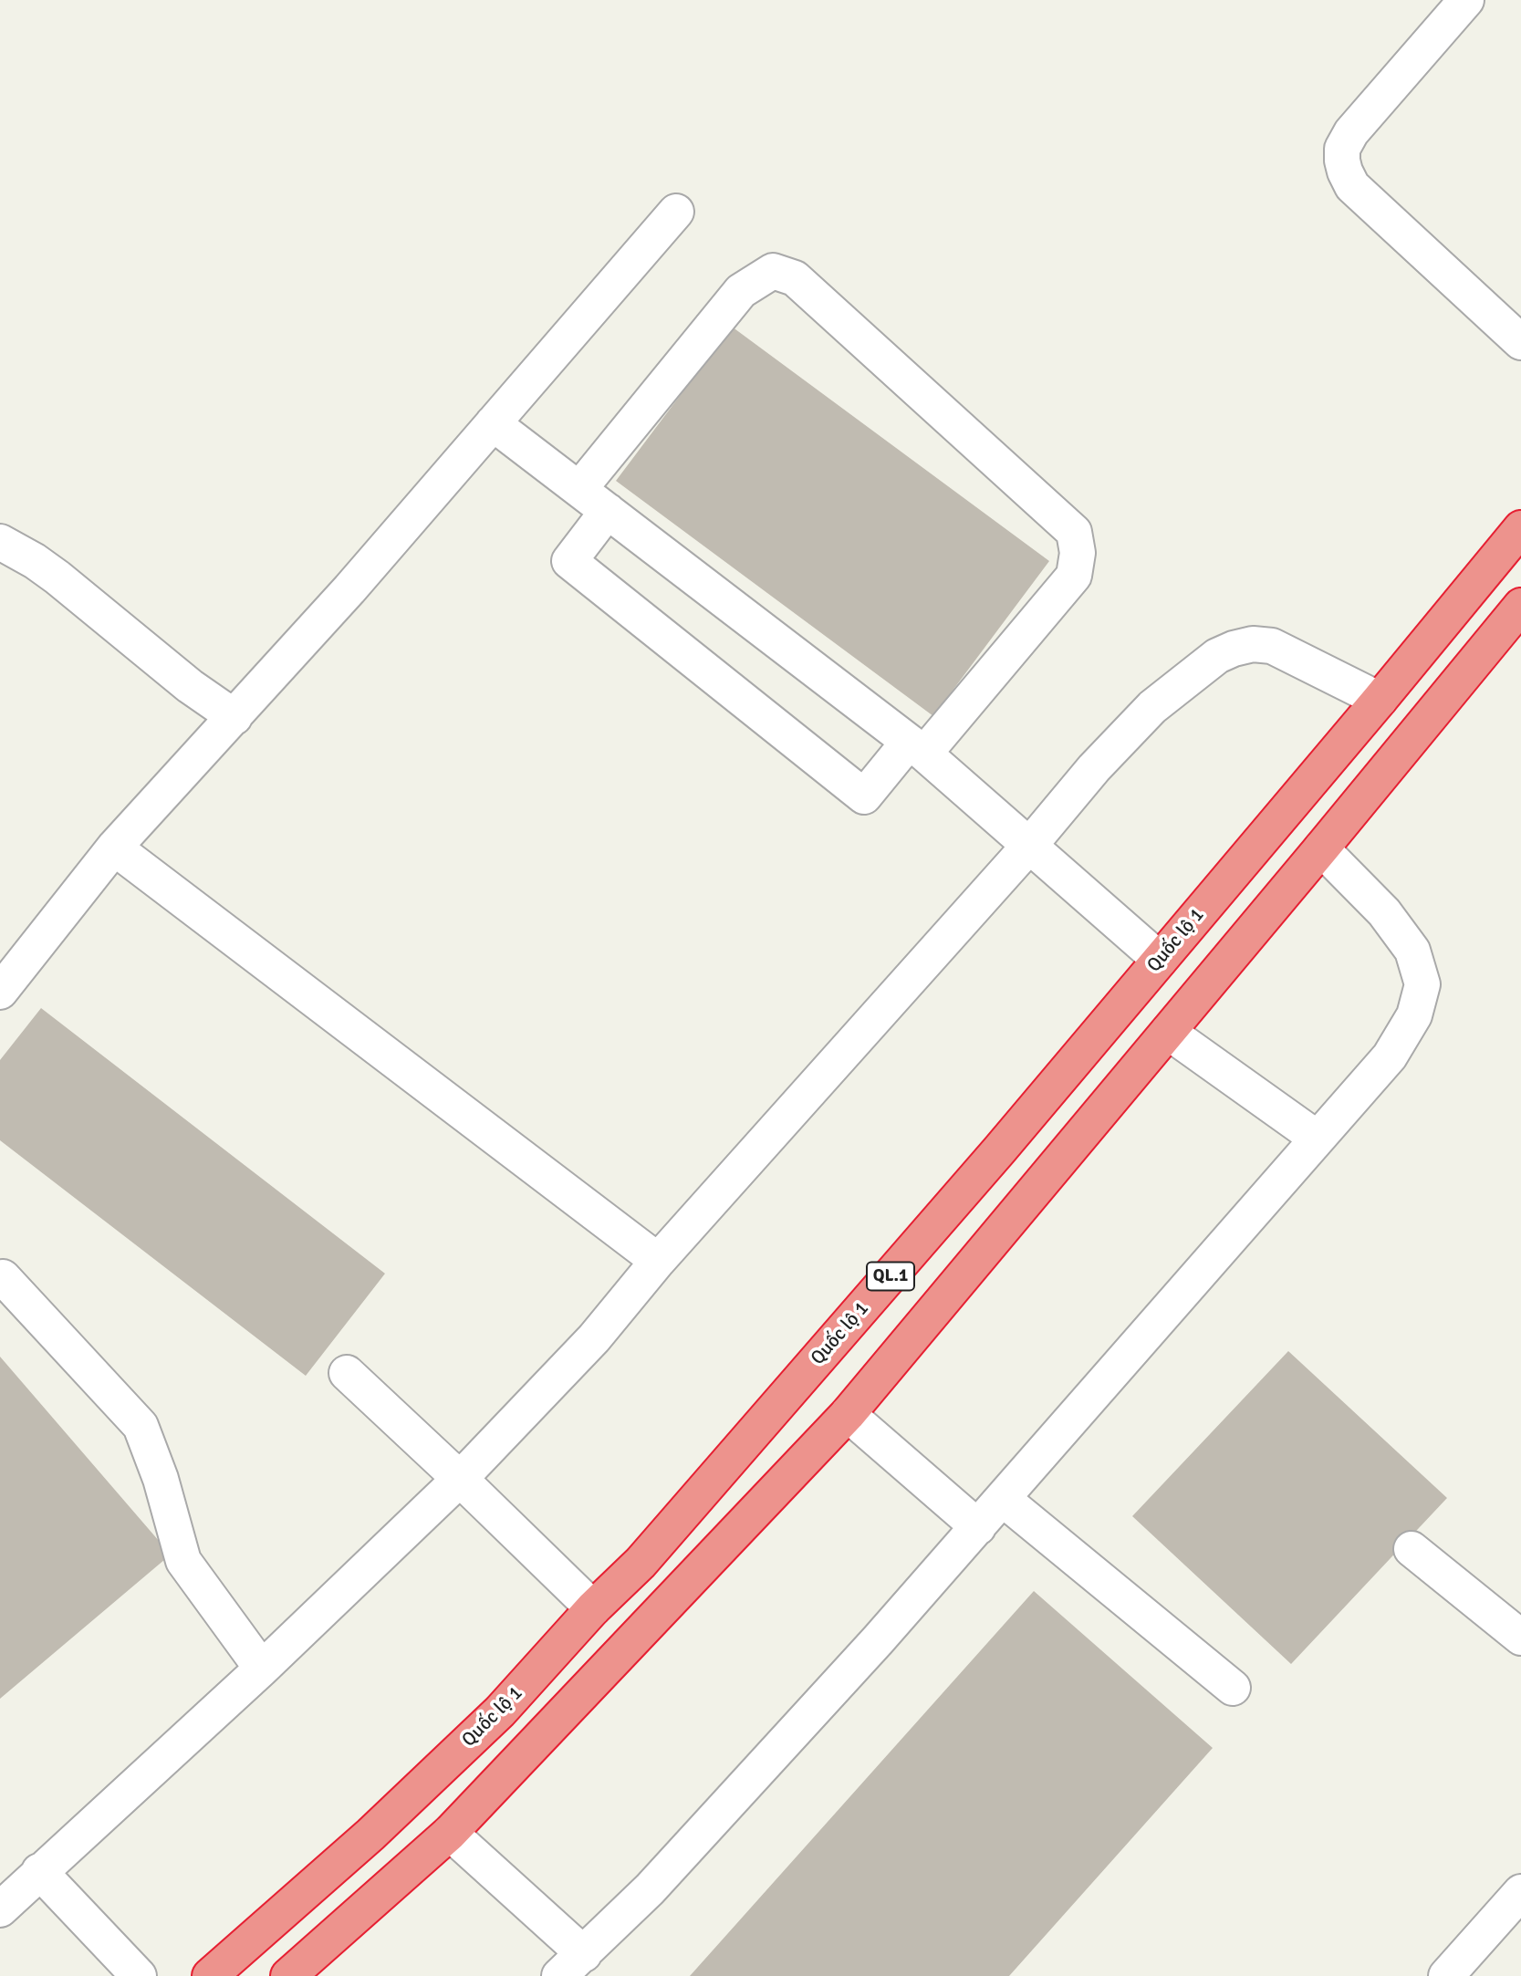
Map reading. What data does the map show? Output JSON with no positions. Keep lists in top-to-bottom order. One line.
{"streets":{"highway":["Quốc lộ 1","QL.1"]}}
